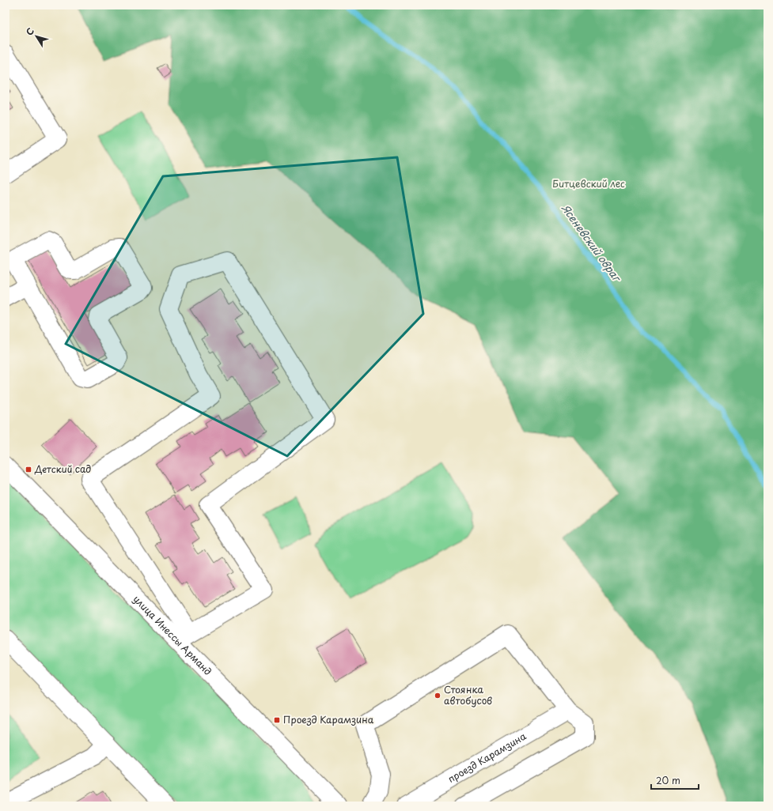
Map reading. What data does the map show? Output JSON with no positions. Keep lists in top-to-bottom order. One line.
{"streets":{"street":["улица Инессы Арманд","проезд Карамзина"]},"water":["Ясеневский овраг"],"parks":["Битцевский лес"],"places":{"transit":["Детский сад","Проезд Карамзина"],"other":["Стоянка автобусов"]},"scale_bar":"20 m","north":"top left"}
